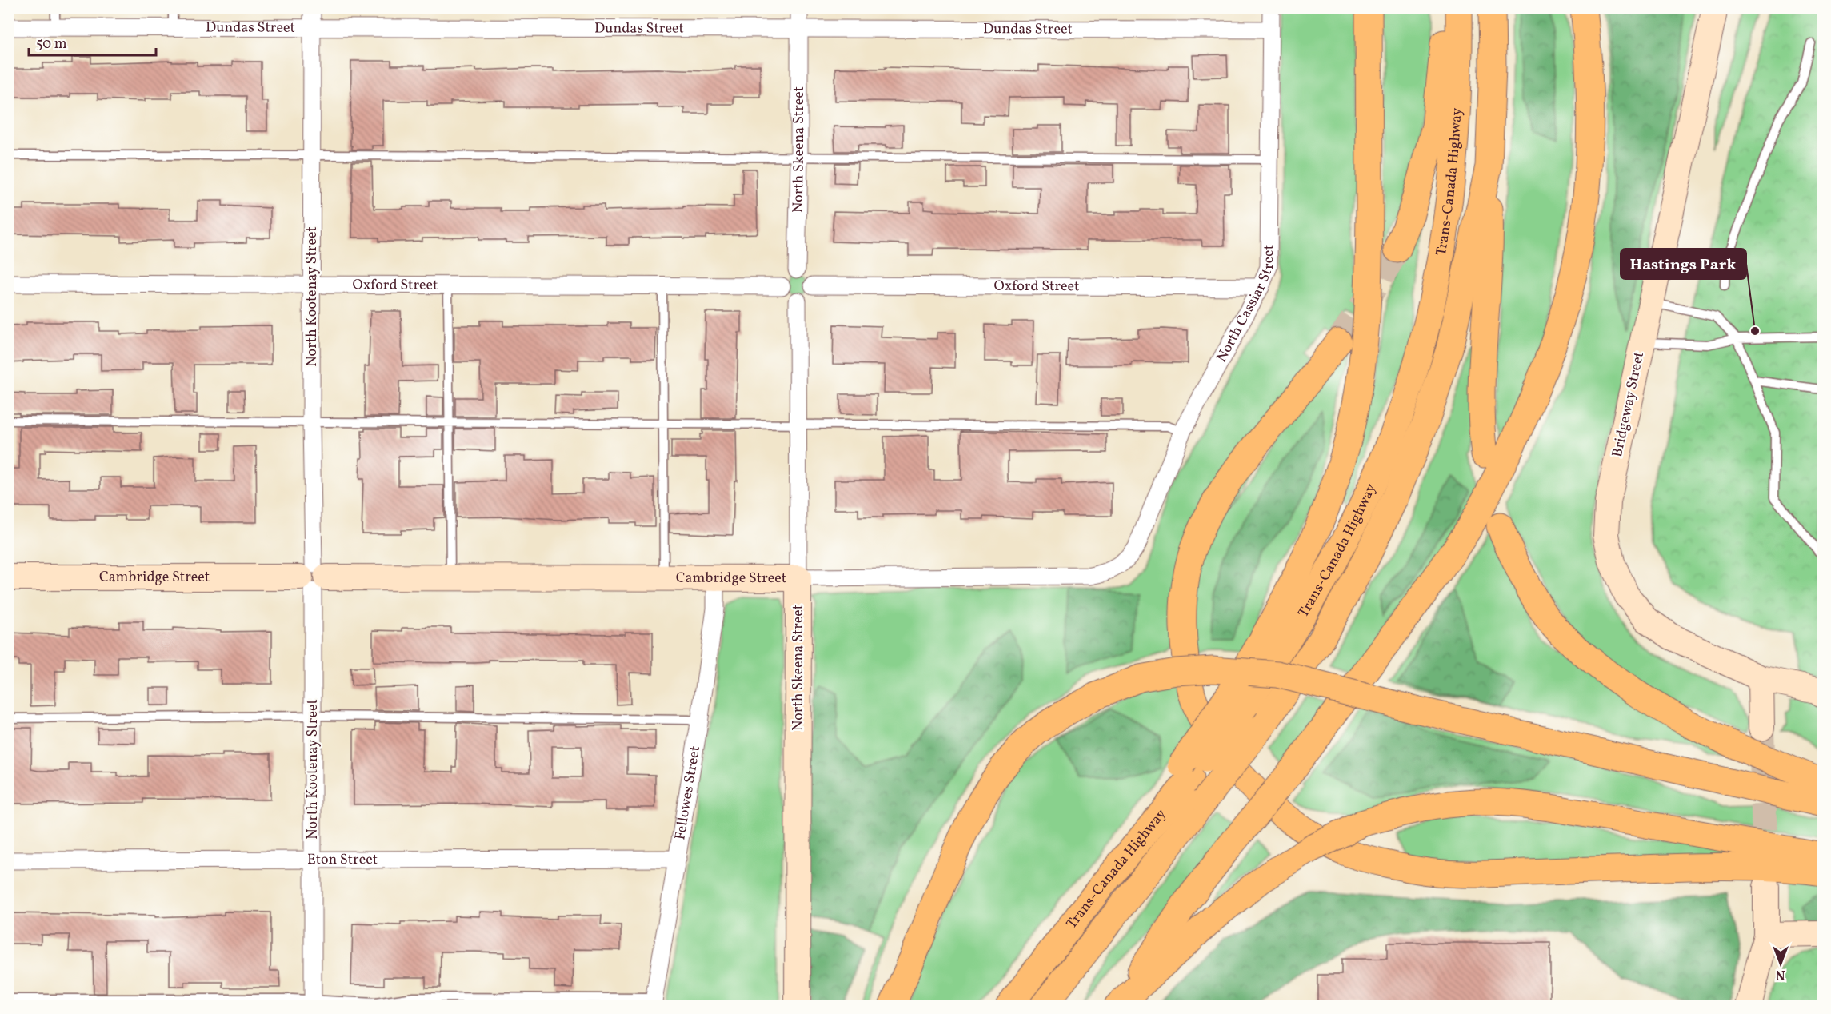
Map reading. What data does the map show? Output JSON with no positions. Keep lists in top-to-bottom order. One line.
{"streets":{"highway":["Trans-Canada Highway"],"street":["Dundas Street","North Skeena Street","Oxford Street","North Kootenay Street","North Cassiar Street","Bridgeway Street","Cambridge Street","Fellowes Street","Eton Street"]},"crossings":[["Dundas Street","North Skeena Street"],["Dundas Street","North Kootenay Street"],["Dundas Street","North Cassiar Street"],["North Skeena Street","Oxford Street"],["North Skeena Street","Cambridge Street"],["Oxford Street","North Kootenay Street"],["Oxford Street","North Cassiar Street"],["North Kootenay Street","Cambridge Street"],["North Kootenay Street","Eton Street"],["North Cassiar Street","Cambridge Street"],["Cambridge Street","Fellowes Street"],["Fellowes Street","Eton Street"]],"places":["Hastings Park"],"scale_bar":"50 m","north":"bottom"}
